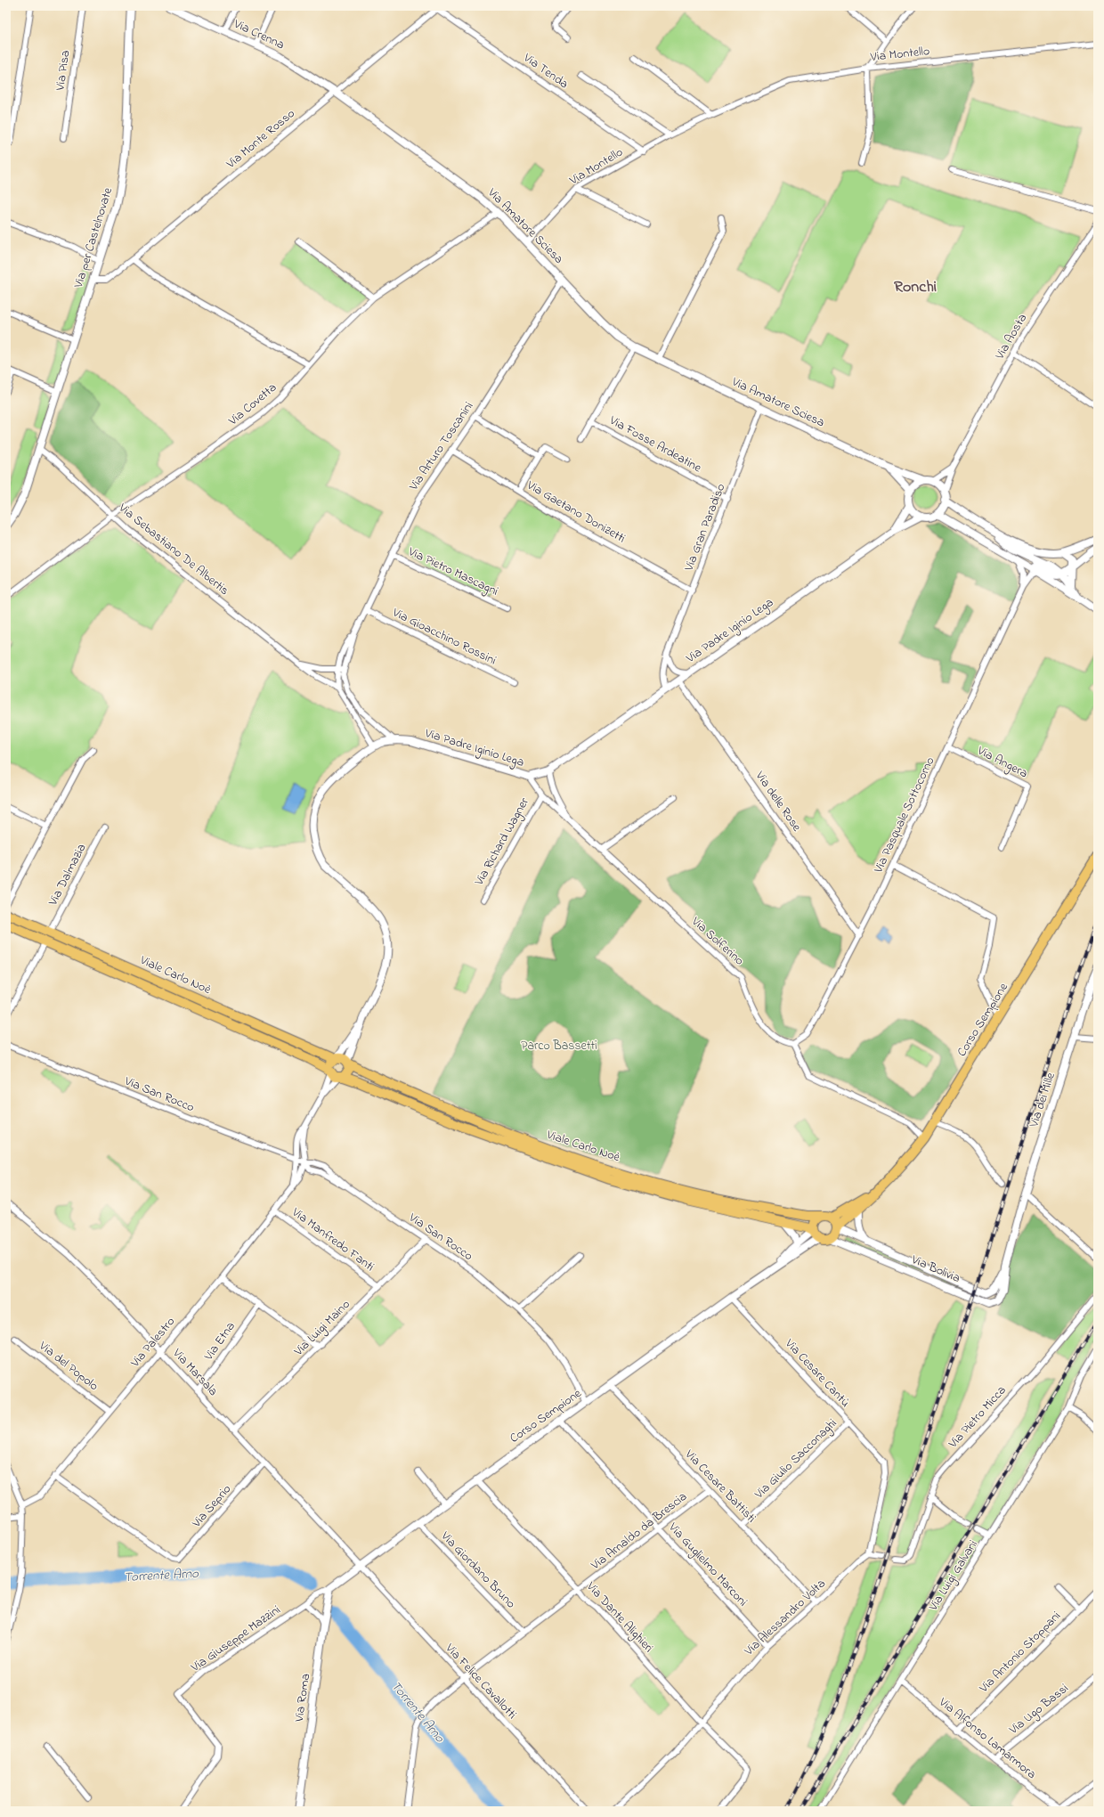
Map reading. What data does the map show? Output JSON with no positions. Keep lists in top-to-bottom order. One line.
{"streets":{"main road":["Viale Carlo Noè","Corso Sempione"],"street":["Via Crenna","Via Montello","Via Pisa","Via Tenda","Via Monte Rosso","Via Amatore Sciesa","Via per Castelnovate","Via Aosta","Via Covetta","Via Fosse Ardeatine","Via Arturo Toscanini","Via Gaetano Donizetti","Via Gran Paradiso","Via Sebastiano De Albertis","Via Pietro Mascagni","Via Padre Iginio Lega","Via Gioacchino Rossini","Via Angera","Via delle Rose","Via Pasquale Sottocorno","Via Richard Wagner","Via Dalmazia","Via Solferino","Via San Rocco","Via dei Mille","Via Manfredo Fanti","Via Bolivia","Via Luigi Maino","Via Etna","Via Palestro","Via del Popolo","Via Marsala","Via Cesare Cantù","Via Pietro Micca","Via Giulio Sacconaghi","Via Cesare Battisti","Via Seprio","Via Arnaldo da Brescia","Via Guglielmo Marconi","Via Giordano Bruno","Via Luigi Galvani","Via Dante Alighieri","Via Alessandro Volta","Via Giuseppe Mazzini","Via Antonio Stoppani","Via Felice Cavallotti","Via Roma","Via Ugo Bassi","Via Alfonso Lamarmora"]},"crossings":[["Via Crenna","Via Monte Rosso"],["Via Crenna","Via Amatore Sciesa"],["Via Montello","Via Tenda"],["Via Montello","Via Amatore Sciesa"],["Via Tenda","Via Monte Rosso"],["Via Monte Rosso","Via Amatore Sciesa"],["Via Monte Rosso","Via per Castelnovate"],["Via Amatore Sciesa","Via Aosta"],["Via Amatore Sciesa","Via Covetta"],["Via Amatore Sciesa","Via Fosse Ardeatine"],["Via Amatore Sciesa","Via Arturo Toscanini"],["Via Amatore Sciesa","Via Gran Paradiso"],["Via Amatore Sciesa","Via Padre Iginio Lega"],["Via per Castelnovate","Via Sebastiano De Albertis"],["Via Aosta","Via Padre Iginio Lega"],["Via Covetta","Via Sebastiano De Albertis"],["Via Fosse Ardeatine","Via Gran Paradiso"],["Via Arturo Toscanini","Via Gaetano Donizetti"],["Via Arturo Toscanini","Via Sebastiano De Albertis"],["Via Arturo Toscanini","Via Pietro Mascagni"],["Via Arturo Toscanini","Via Gioacchino Rossini"],["Via Gaetano Donizetti","Via Gran Paradiso"],["Via Gran Paradiso","Via Padre Iginio Lega"],["Via Padre Iginio Lega","Via delle Rose"],["Via Padre Iginio Lega","Via Solferino"],["Via Padre Iginio Lega","Viale Carlo Noè"],["Via Padre Iginio Lega","Via Palestro"],["Via Angera","Via Pasquale Sottocorno"],["Via delle Rose","Via Pasquale Sottocorno"],["Via Pasquale Sottocorno","Via Solferino"],["Via Richard Wagner","Via Solferino"],["Via Dalmazia","Viale Carlo Noè"],["Viale Carlo Noè","Corso Sempione"],["Viale Carlo Noè","Via Bolivia"],["Viale Carlo Noè","Via Palestro"],["Corso Sempione","Via San Rocco"],["Corso Sempione","Via Bolivia"],["Corso Sempione","Via Marsala"],["Corso Sempione","Via Cesare Cantù"],["Corso Sempione","Via Cesare Battisti"],["Corso Sempione","Via Guglielmo Marconi"],["Corso Sempione","Via Giordano Bruno"],["Corso Sempione","Via Dante Alighieri"],["Corso Sempione","Via Giuseppe Mazzini"],["Corso Sempione","Via Felice Cavallotti"],["Corso Sempione","Via Roma"],["Via San Rocco","Via Luigi Maino"],["Via San Rocco","Via Palestro"],["Via dei Mille","Via Bolivia"],["Via Manfredo Fanti","Via Luigi Maino"],["Via Manfredo Fanti","Via Palestro"],["Via Luigi Maino","Via Marsala"],["Via Etna","Via Marsala"],["Via Palestro","Via del Popolo"],["Via Palestro","Via Marsala"],["Via Palestro","Via Seprio"],["Via Marsala","Via Seprio"],["Via Marsala","Via Felice Cavallotti"],["Via Cesare Cantù","Via Giulio Sacconaghi"],["Via Cesare Cantù","Via Alessandro Volta"],["Via Giulio Sacconaghi","Via Cesare Battisti"],["Via Cesare Battisti","Via Arnaldo da Brescia"],["Via Cesare Battisti","Via Alessandro Volta"],["Via Arnaldo da Brescia","Via Guglielmo Marconi"],["Via Arnaldo da Brescia","Via Giordano Bruno"],["Via Arnaldo da Brescia","Via Dante Alighieri"],["Via Arnaldo da Brescia","Via Felice Cavallotti"],["Via Guglielmo Marconi","Via Alessandro Volta"],["Via Luigi Galvani","Via Alfonso Lamarmora"],["Via Dante Alighieri","Via Alessandro Volta"],["Via Giuseppe Mazzini","Via Roma"],["Via Antonio Stoppani","Via Alfonso Lamarmora"],["Via Ugo Bassi","Via Alfonso Lamarmora"]],"districts":["Ronchi"],"water":["Torrente Arno"],"parks":["Parco Bassetti"]}
